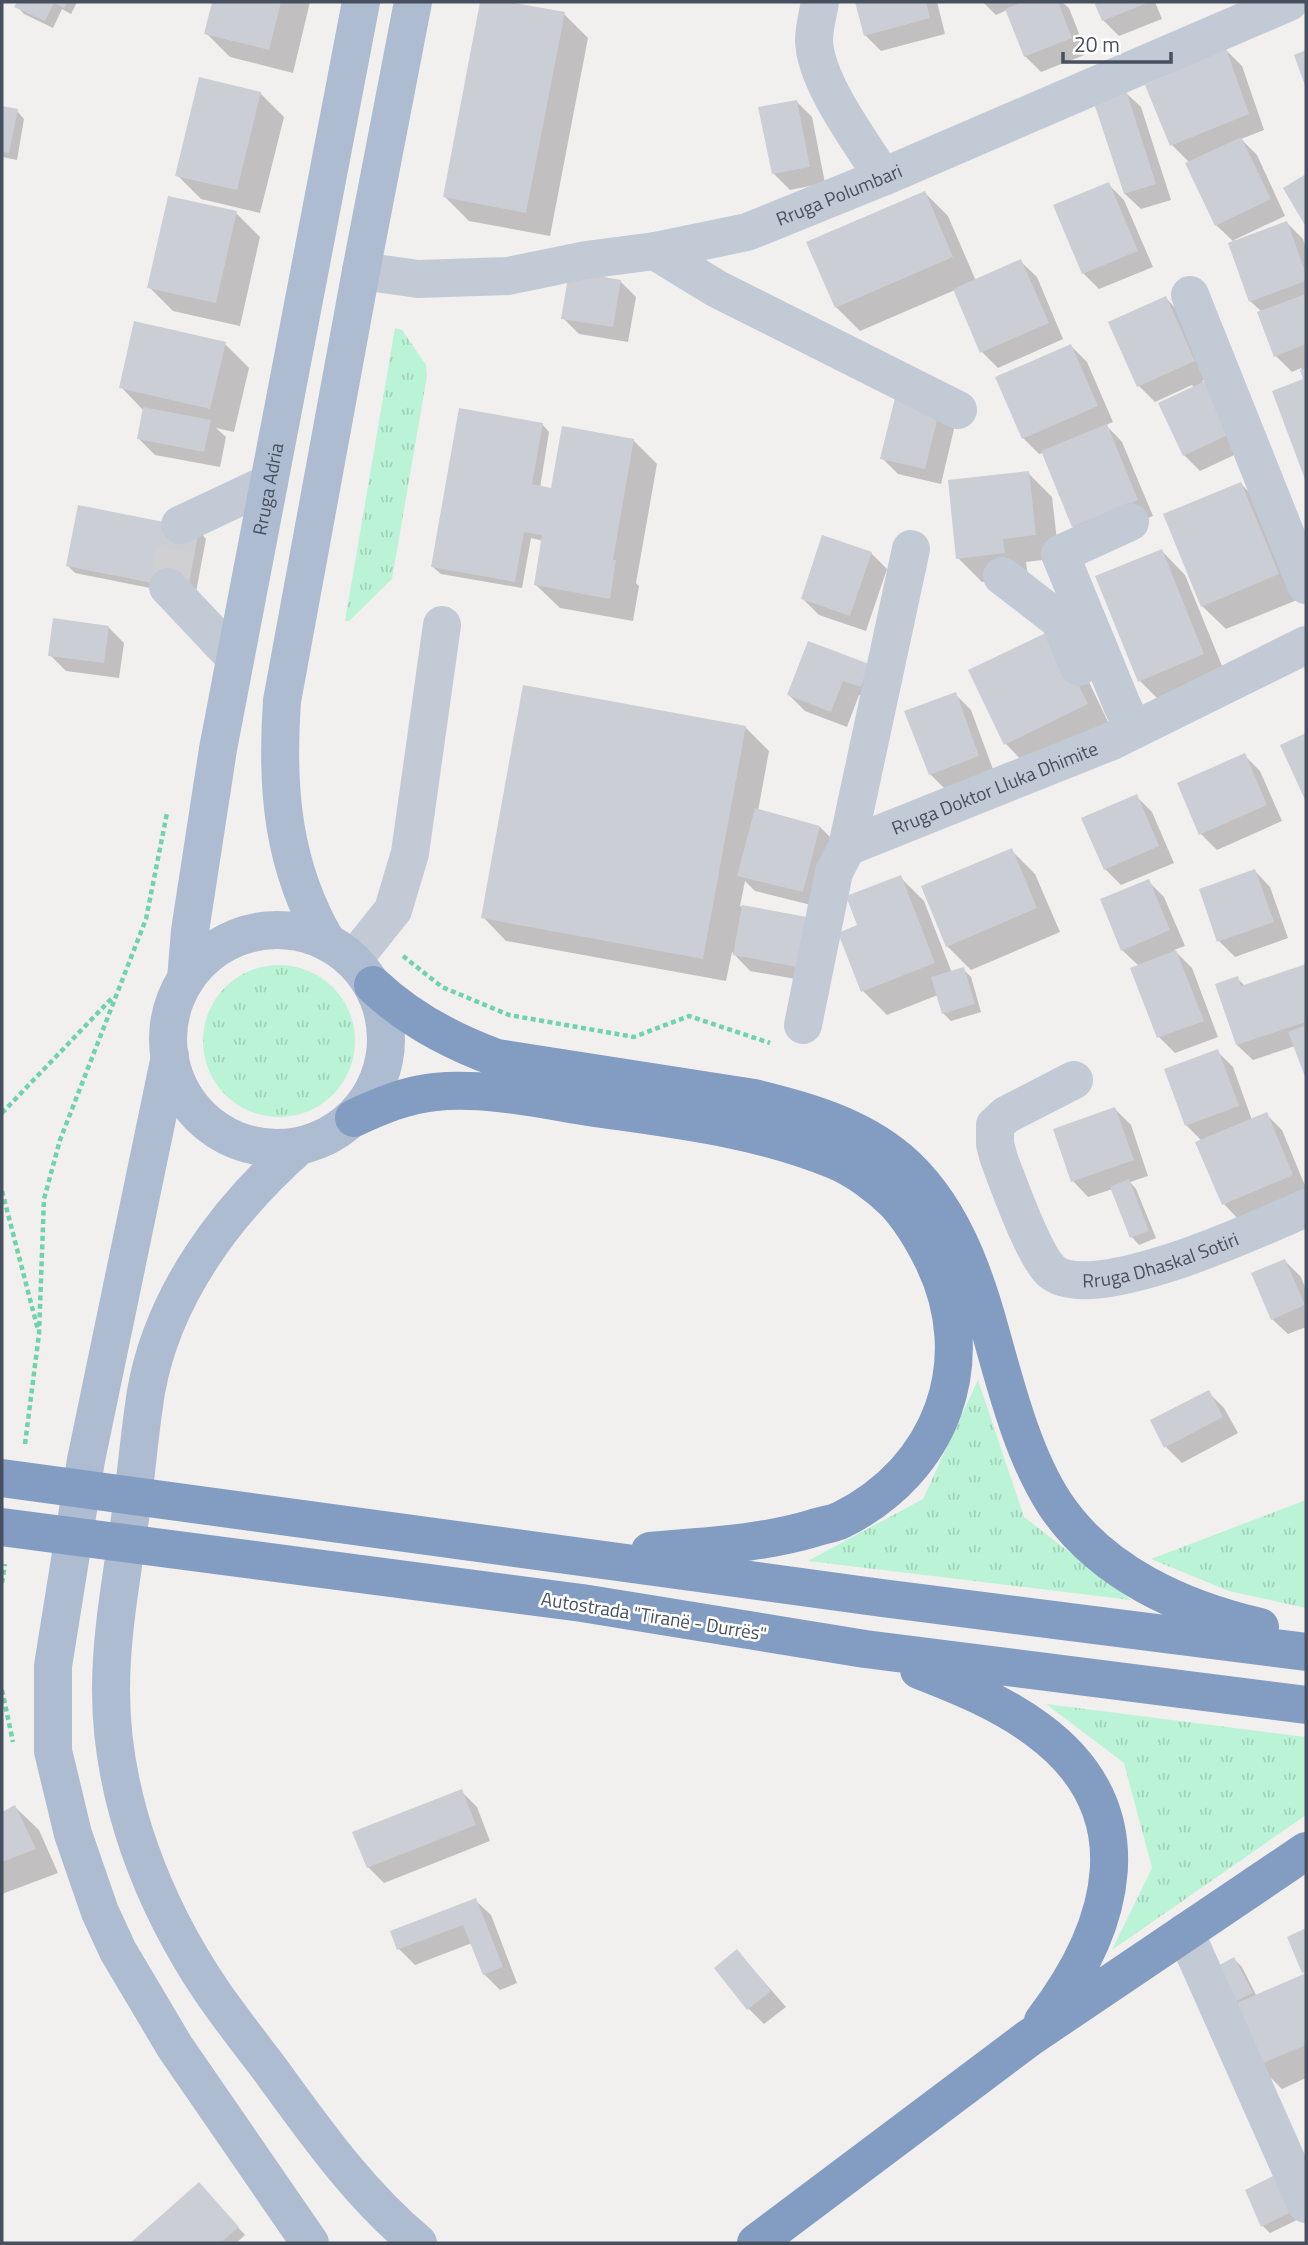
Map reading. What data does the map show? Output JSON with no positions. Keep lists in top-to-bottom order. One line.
{"streets":{"highway":["Autostrada \"Tiranë - Durrës\""],"main road":["Rruga Adria"],"street":["Rruga Polumbari","Rruga Doktor Lluka Dhimite","Rruga Dhaskal Sotiri"]},"scale_bar":"20 m"}
